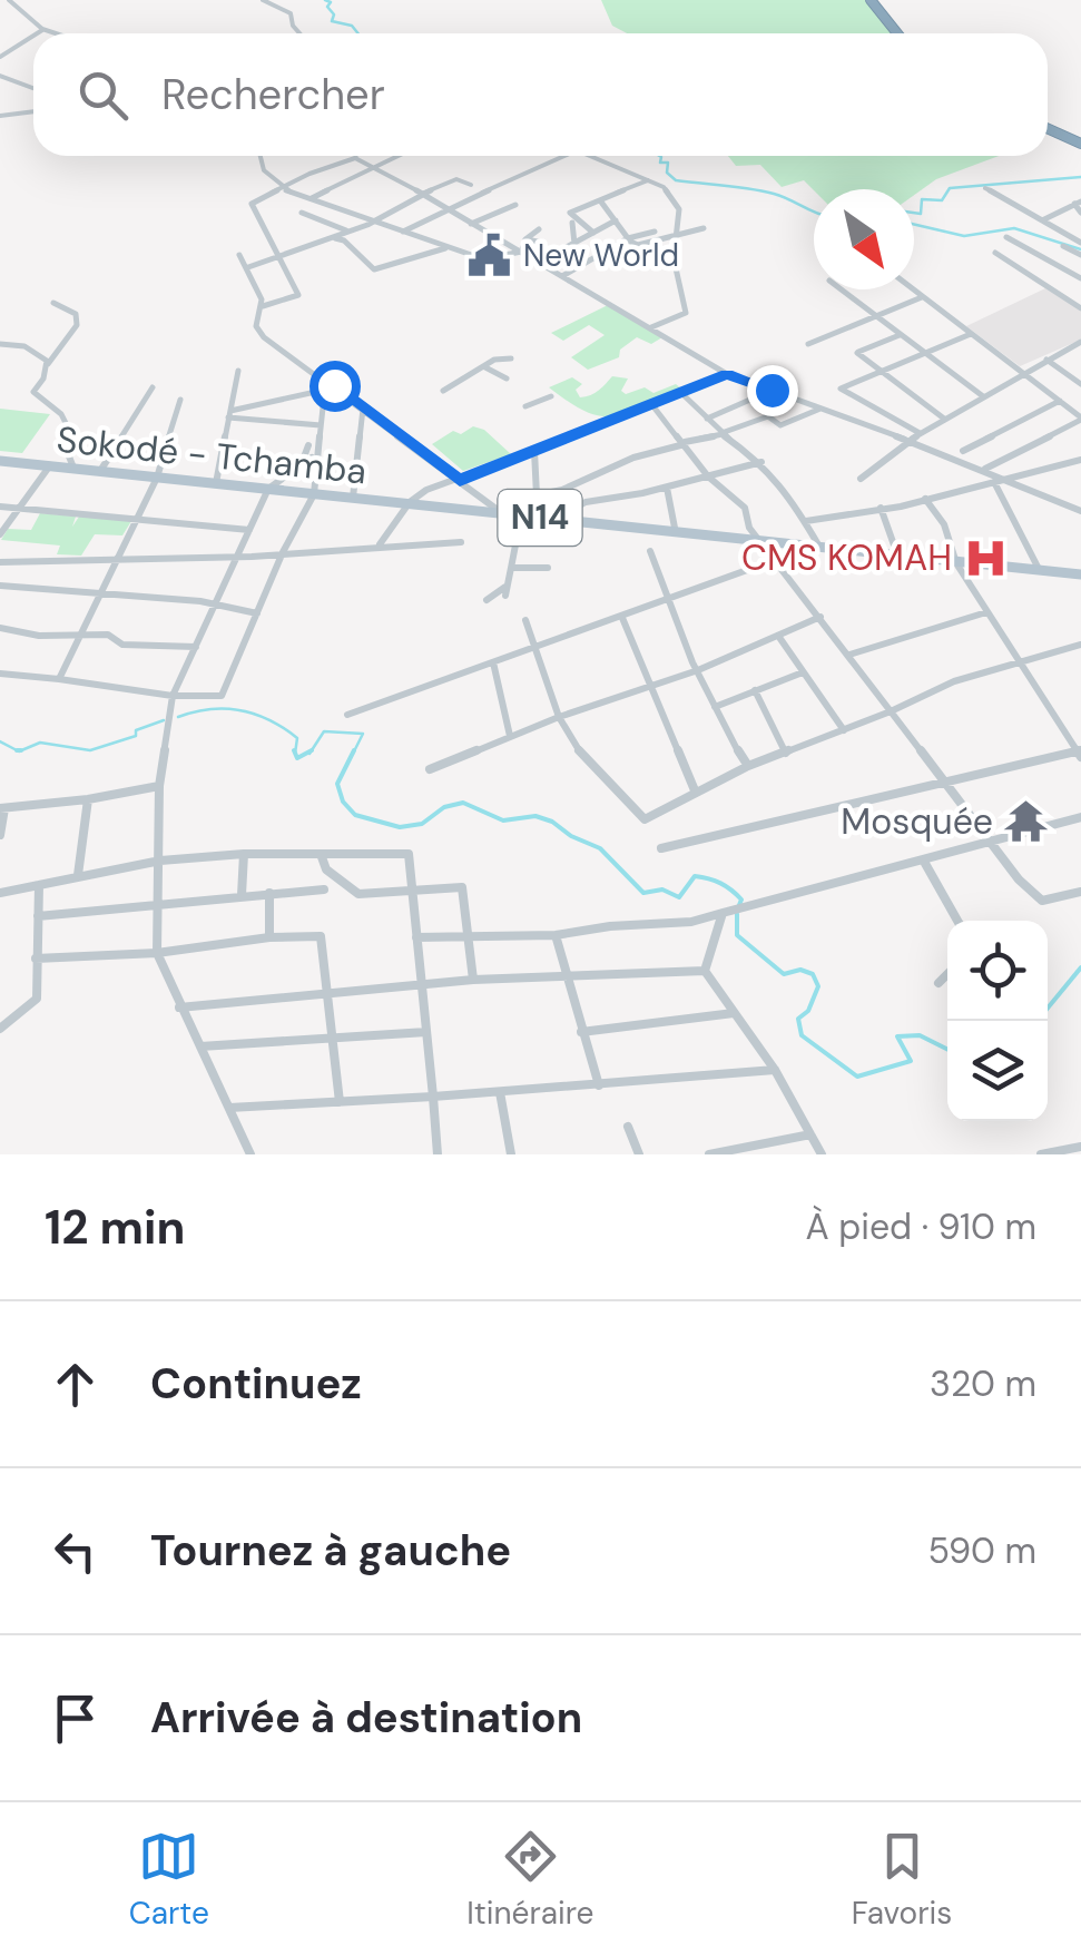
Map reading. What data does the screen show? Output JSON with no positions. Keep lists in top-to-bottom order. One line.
{"streets":{"main road":["Sokodé - Tchamba","N14"]},"places":{"public building":["New World"],"hospital":["CMS KOMAH"],"temple":["Mosquée"]},"north":"bottom right","page":{"search":"Rechercher","heading":["12 min","À pied · 910 m"],"list":[["Continuez","320 m"],["Tournez à gauche","590 m"],"Arrivée à destination"],"nav":["Carte","Itinéraire","Favoris"]}}
